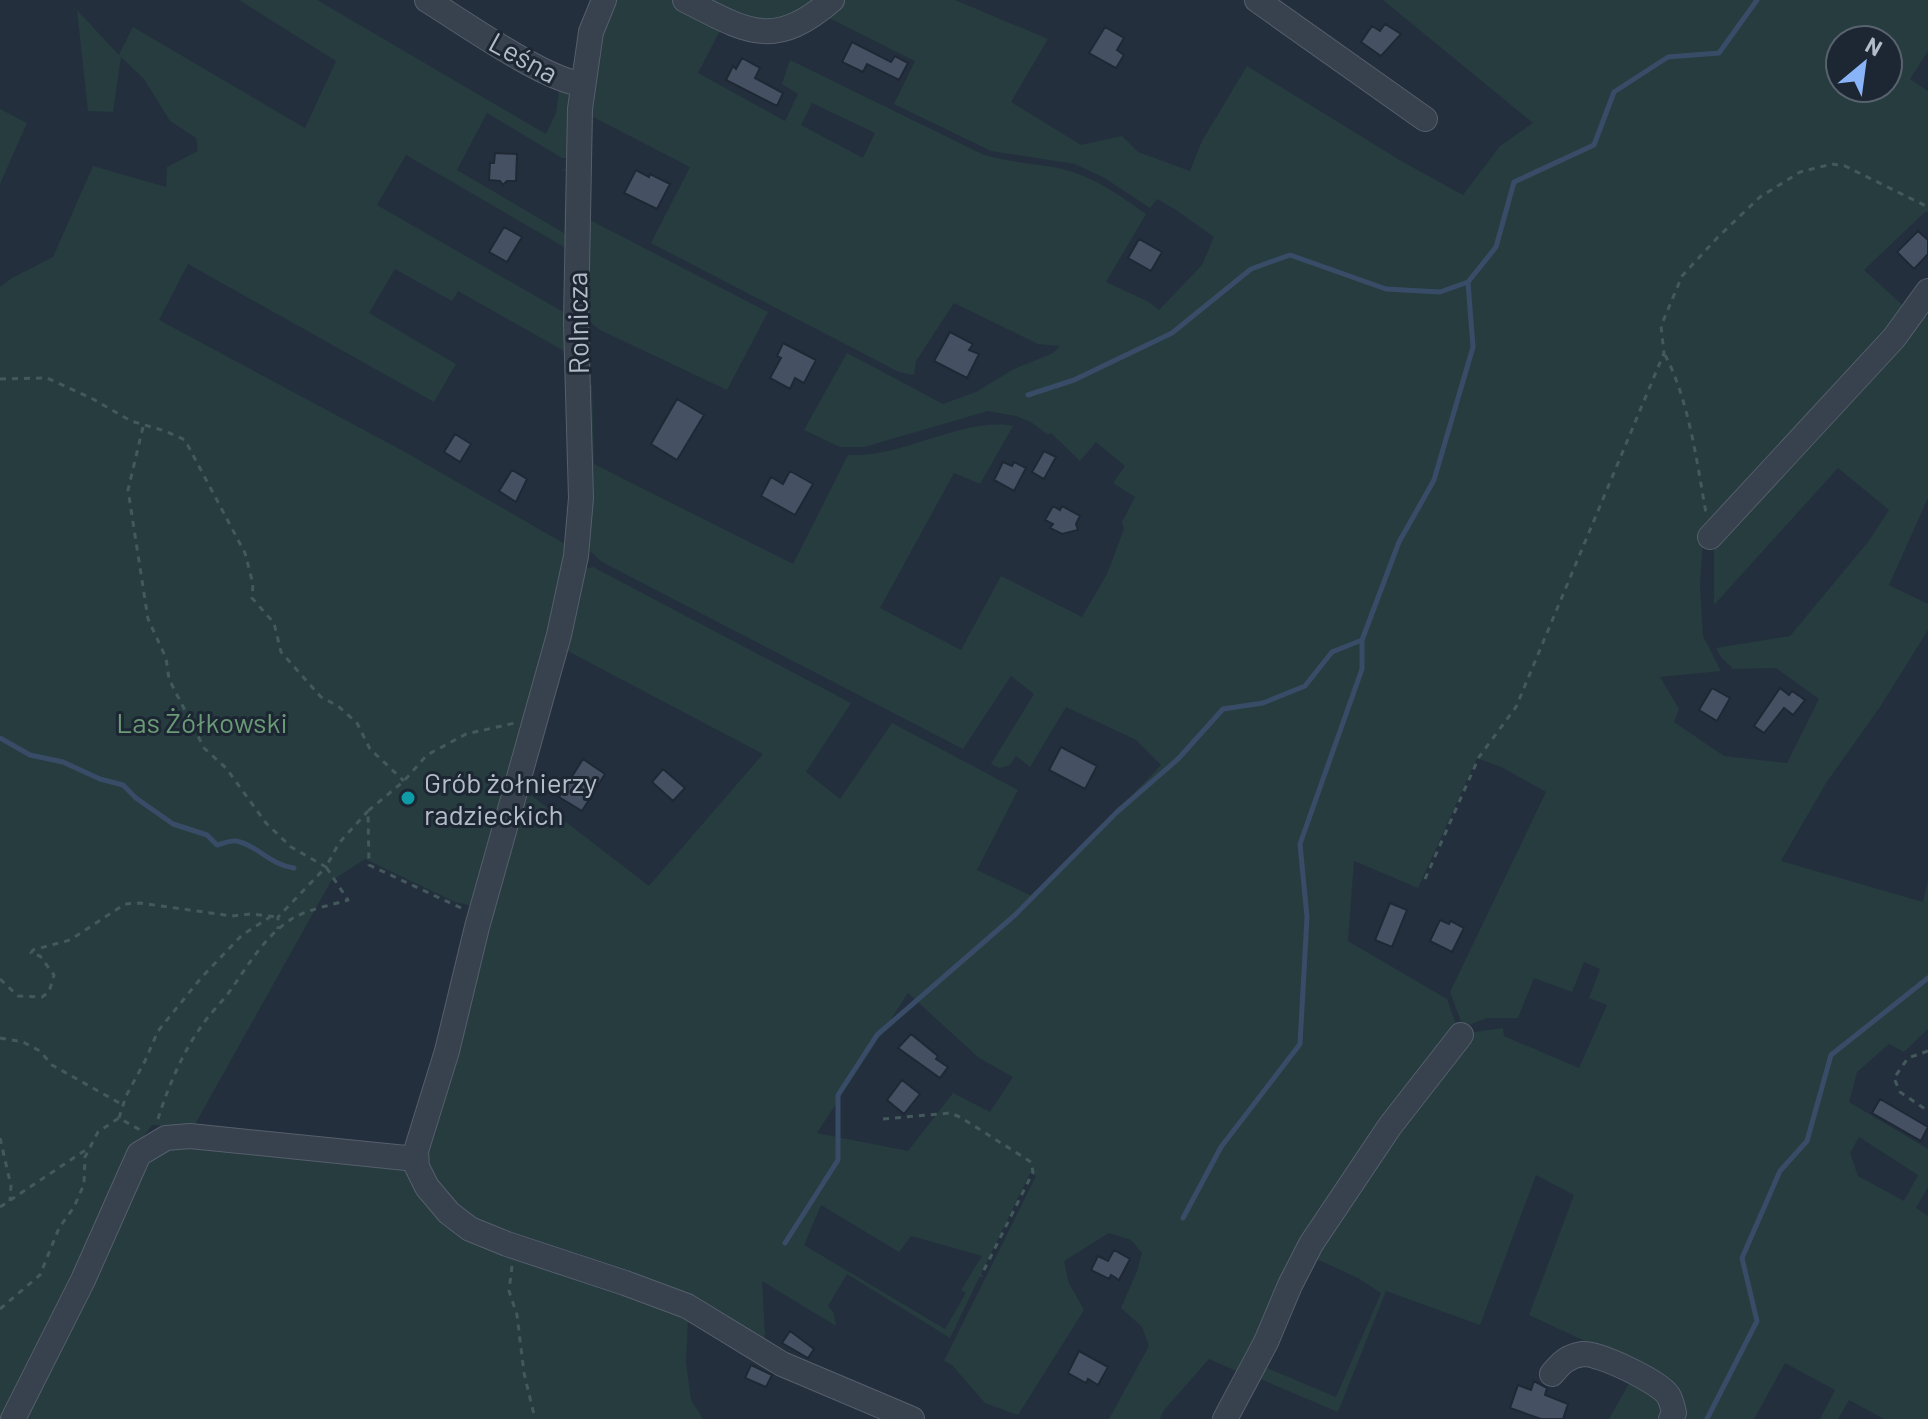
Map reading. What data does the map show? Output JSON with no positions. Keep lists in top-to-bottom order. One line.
{"streets":{"street":["Leśna","Rolnicza"]},"crossings":[["Leśna","Rolnicza"]],"parks":["Las Żółkowski"],"places":["Grób żołnierzy radzieckich"],"north":"top right"}
